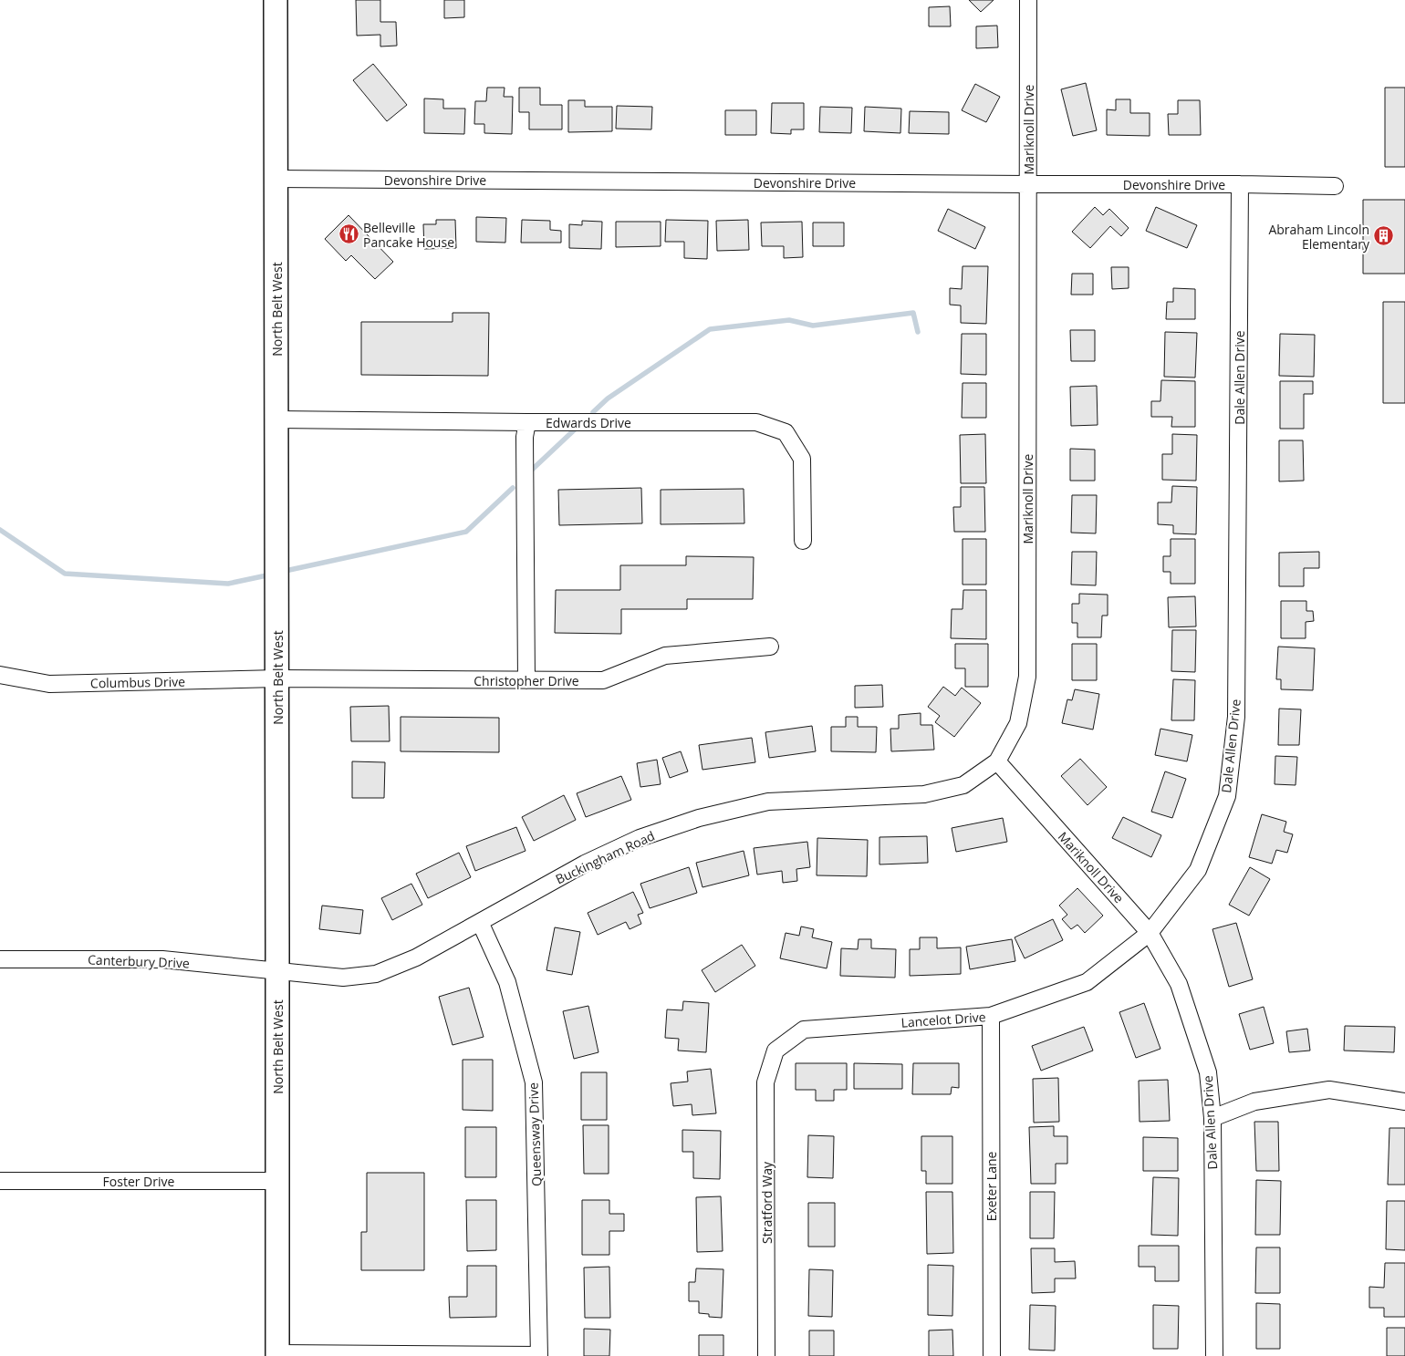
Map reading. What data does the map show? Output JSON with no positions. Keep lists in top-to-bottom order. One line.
{"streets":{"main road":["North Belt West"],"street":["Mariknoll Drive","Devonshire Drive","Dale Allen Drive","Edwards Drive","Christopher Drive","Columbus Drive","Buckingham Road","Canterbury Drive","Lancelot Drive","Queensway Drive","Foster Drive","Exeter Lane","Stratford Way"]},"crossings":[["Mariknoll Drive","Devonshire Drive"],["Mariknoll Drive","Dale Allen Drive"],["Mariknoll Drive","Buckingham Road"],["Mariknoll Drive","Lancelot Drive"],["Devonshire Drive","North Belt West"],["Devonshire Drive","Dale Allen Drive"],["North Belt West","Edwards Drive"],["North Belt West","Christopher Drive"],["North Belt West","Columbus Drive"],["North Belt West","Buckingham Road"],["North Belt West","Canterbury Drive"],["North Belt West","Foster Drive"],["Dale Allen Drive","Lancelot Drive"],["Christopher Drive","Columbus Drive"],["Buckingham Road","Canterbury Drive"],["Buckingham Road","Queensway Drive"],["Lancelot Drive","Exeter Lane"],["Lancelot Drive","Stratford Way"]],"places":{"restaurant":["Belleville Pancake House"],"building":["Abraham Lincoln Elementary"]}}
